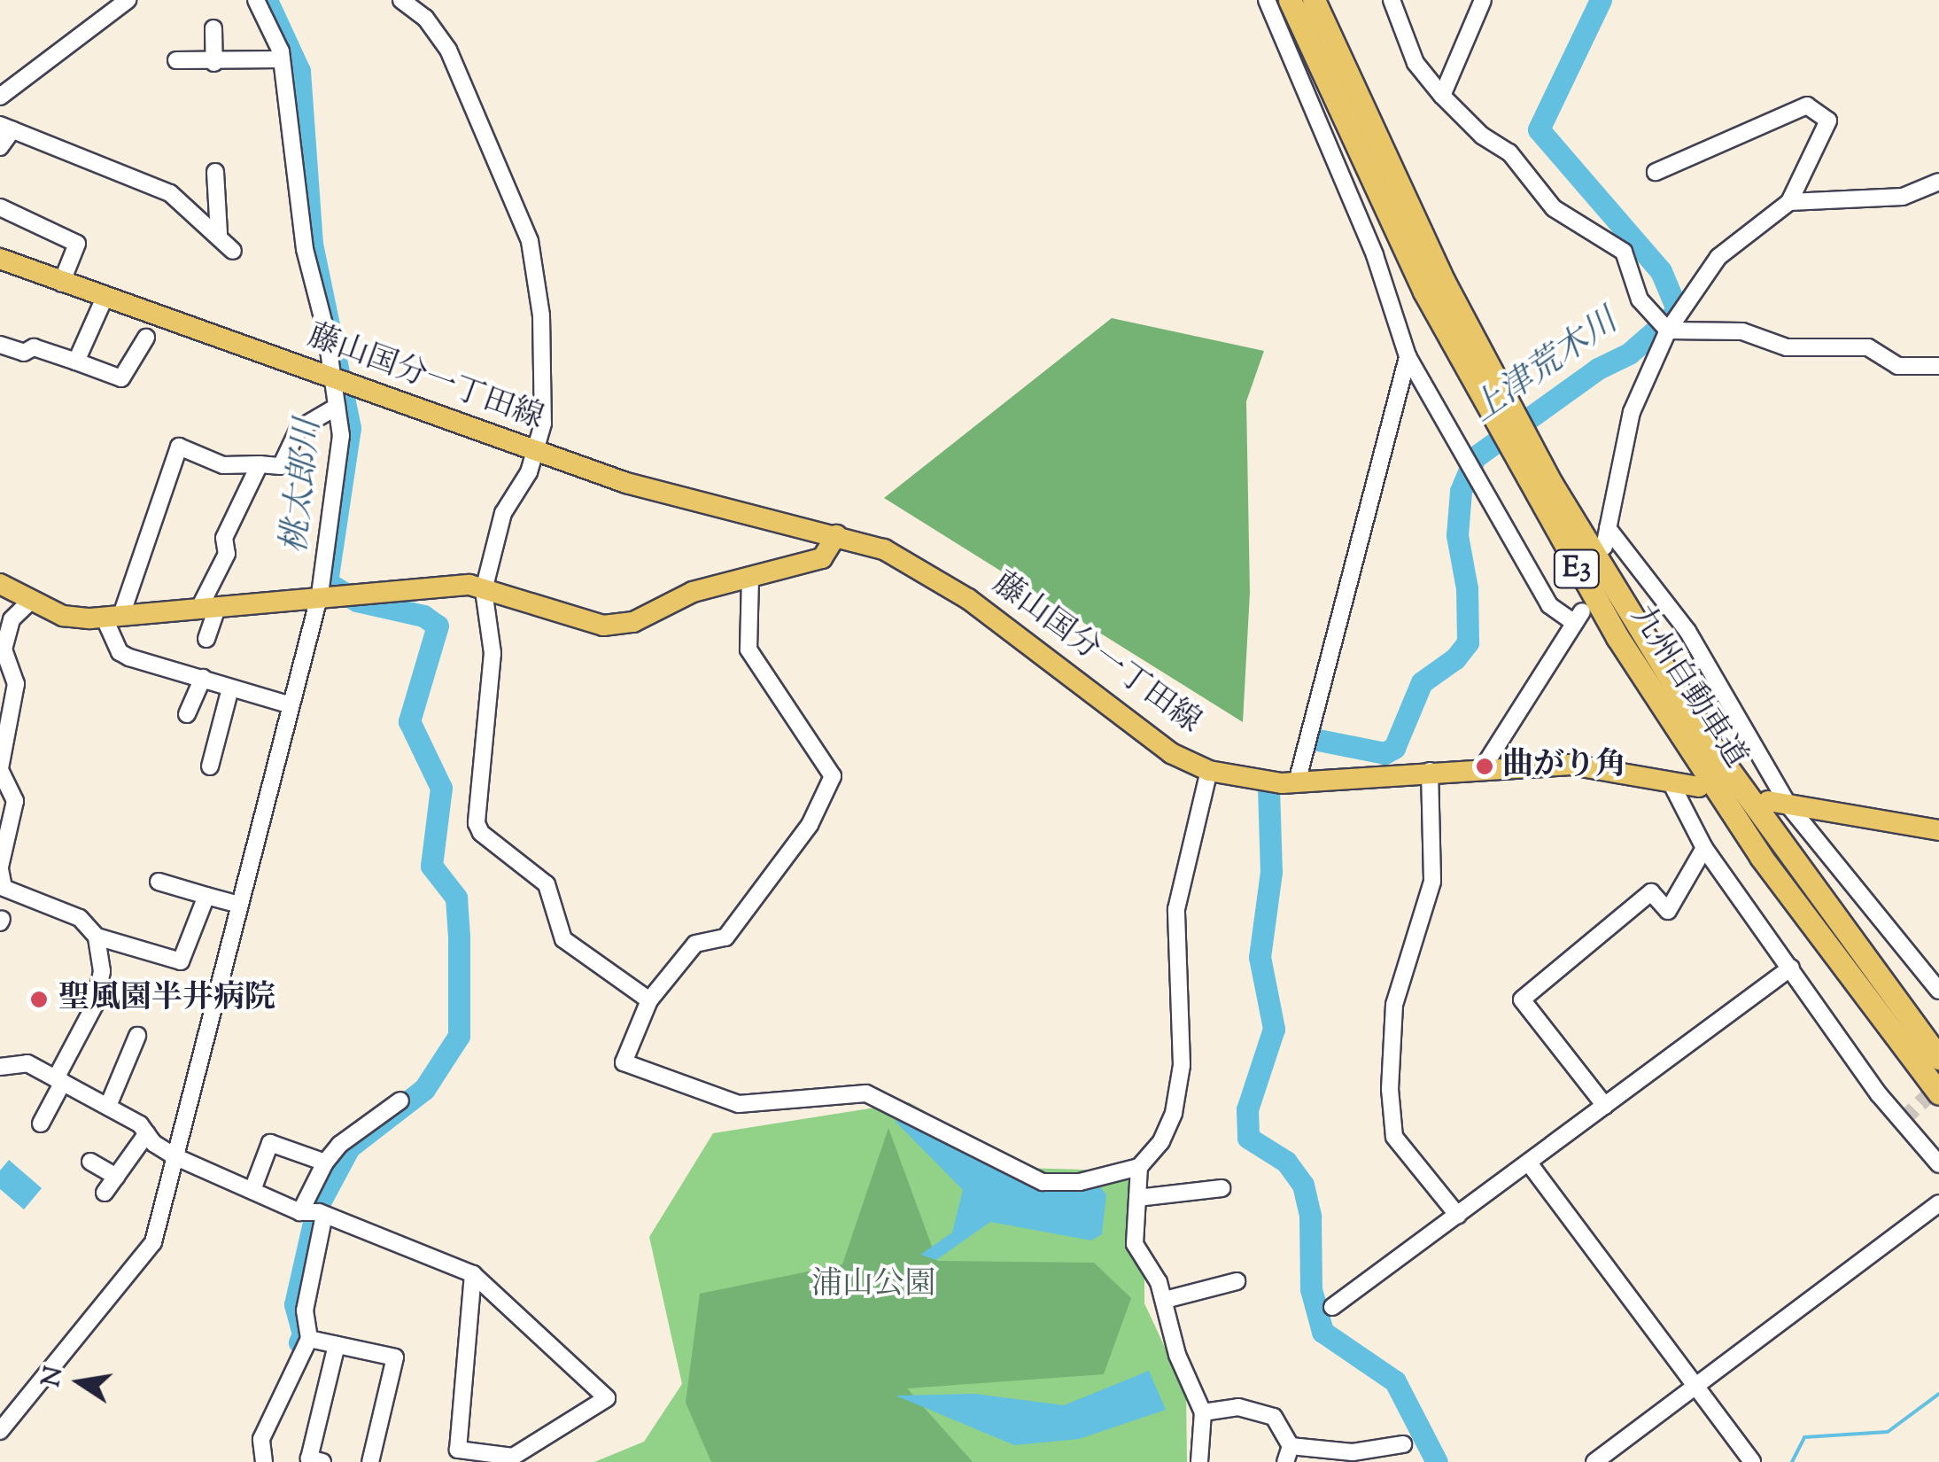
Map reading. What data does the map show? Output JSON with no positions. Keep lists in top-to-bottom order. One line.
{"streets":{"highway":["E3","九州自動車道"],"main road":["藤山国分一丁田線"]},"water":["上津荒木川","桃太郎川"],"parks":["浦山公園"],"places":["曲がり角","聖風園半井病院"],"north":"left"}
